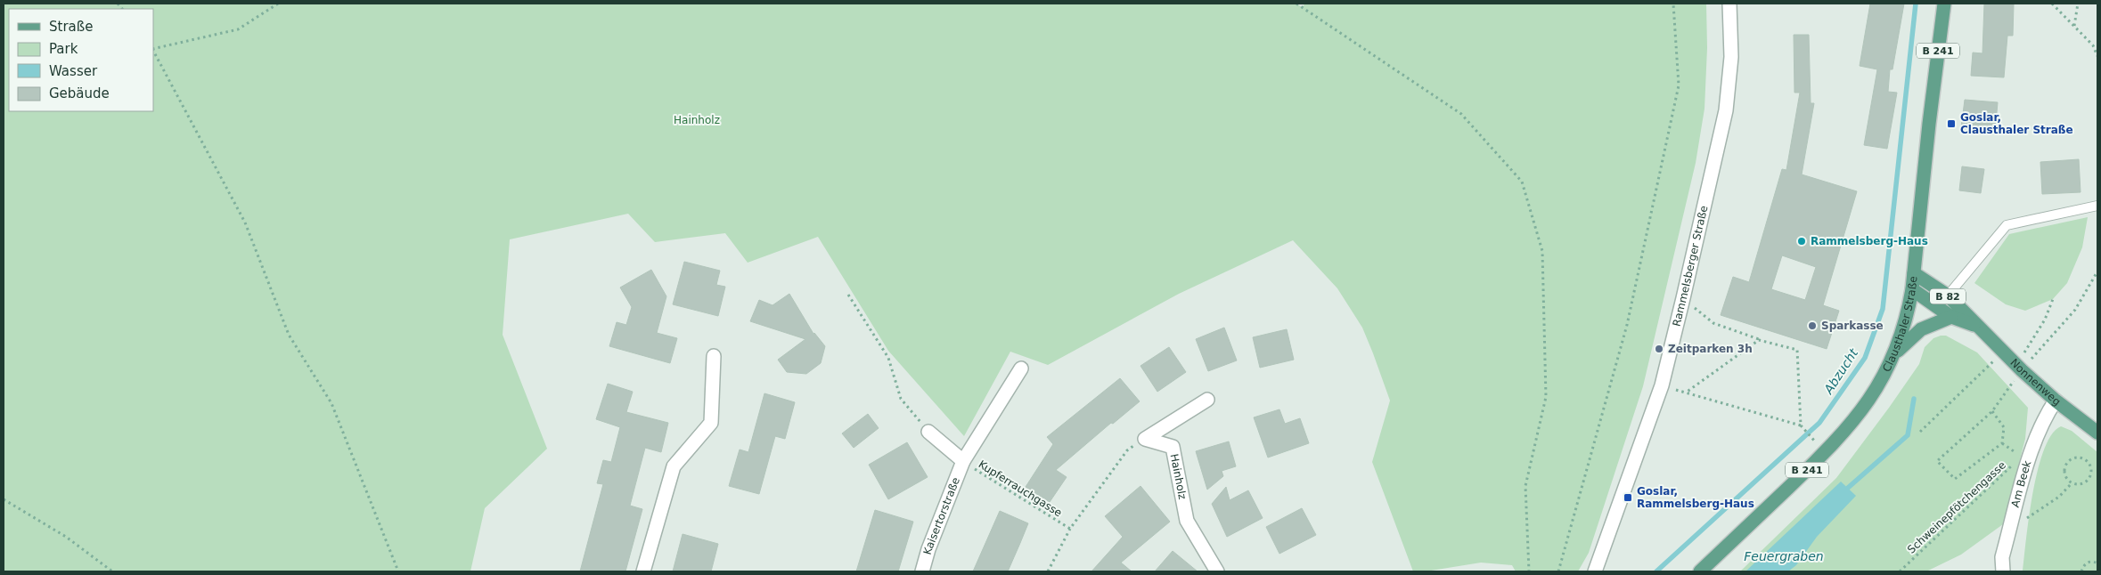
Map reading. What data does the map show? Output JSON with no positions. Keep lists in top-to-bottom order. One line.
{"streets":{"main road":["B 241","B 82","Clausthaler Straße","Nonnenweg"],"street":["Rammelsberger Straße","Hainholz","Am Beek","Kaisertorstraße"],"path":["Kupferrauchgasse","Schweinepfötchengasse"]},"crossings":[["B 82","Clausthaler Straße"],["B 82","Nonnenweg"],["Clausthaler Straße","Nonnenweg"],["Nonnenweg","Am Beek"],["Am Beek","Schweinepfötchengasse"],["Kupferrauchgasse","Kaisertorstraße"]],"water":["Abzucht","Feuergraben"],"parks":["Hainholz"],"places":{"transit":["Goslar, Clausthaler Straße","Goslar, Rammelsberg-Haus"],"other":["Rammelsberg-Haus","Sparkasse","Zeitparken 3h"]},"legend":["Straße","Park","Wasser","Gebäude"]}
